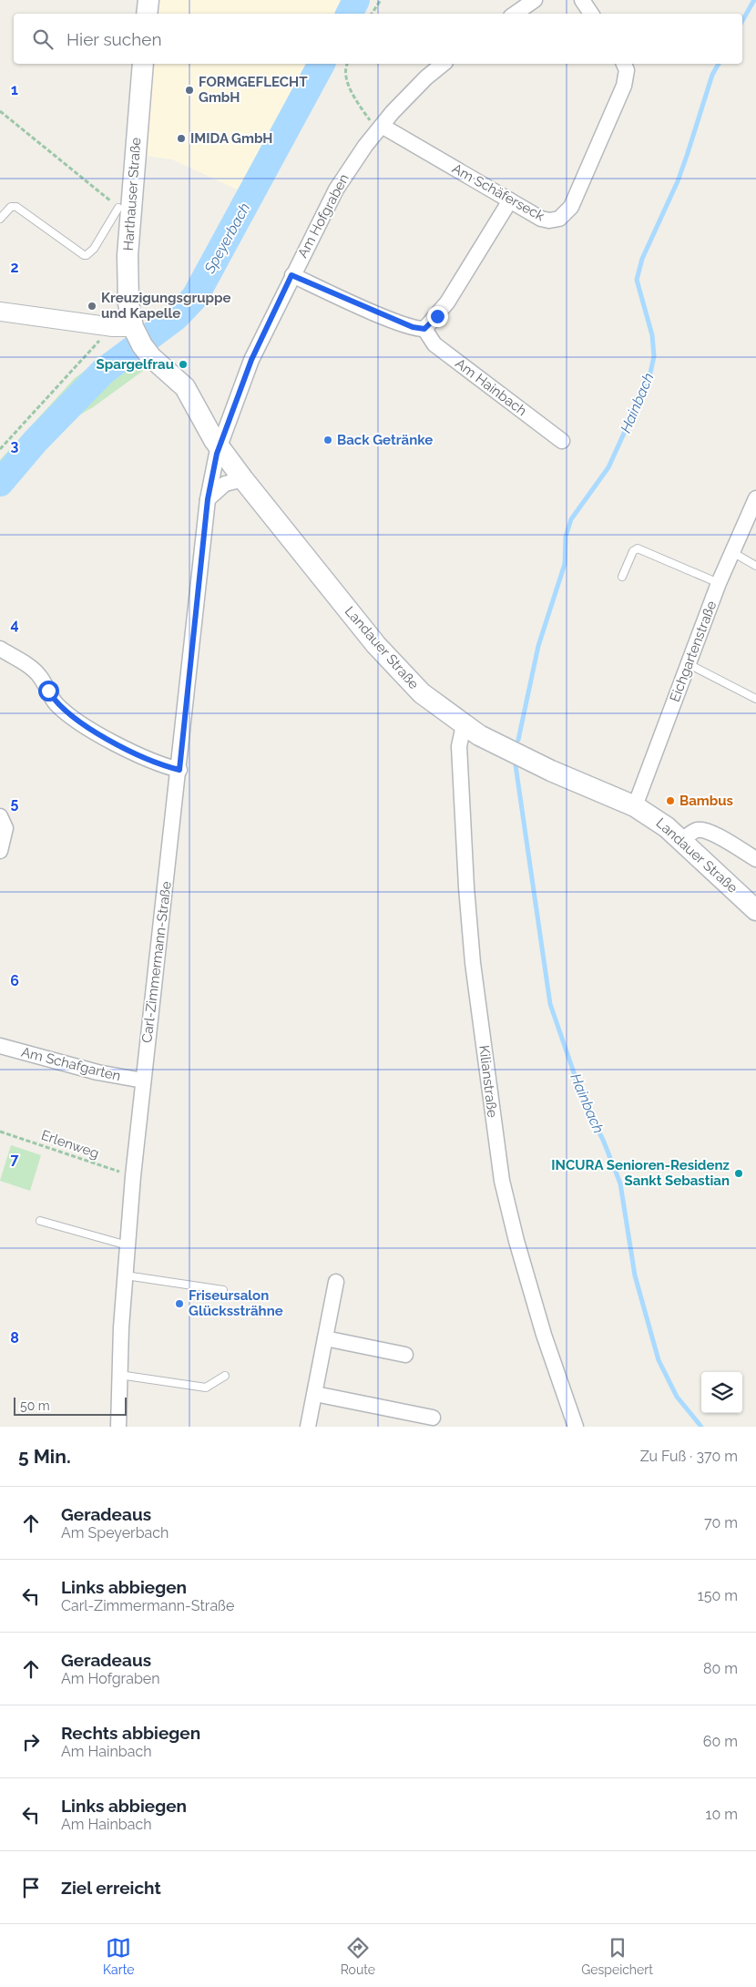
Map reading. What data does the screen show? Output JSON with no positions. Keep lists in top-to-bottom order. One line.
{"streets":{"main road":["Harthauser Straße","Landauer Straße"],"street":["Am Schäferseck","Am Hofgraben","Am Hainbach","Eichgartenstraße","Carl-Zimmermann-Straße","Am Schafgarten","Kilianstraße"],"path":["Erlenweg"]},"crossings":[["Am Schäferseck","Am Hofgraben"],["Harthauser Straße","Landauer Straße"],["Am Hofgraben","Landauer Straße"],["Am Hofgraben","Carl-Zimmermann-Straße"],["Landauer Straße","Eichgartenstraße"],["Landauer Straße","Carl-Zimmermann-Straße"],["Landauer Straße","Kilianstraße"],["Carl-Zimmermann-Straße","Am Schafgarten"],["Carl-Zimmermann-Straße","Erlenweg"]],"water":["Speyerbach","Hainbach"],"places":["FORMGEFLECHT GmbH","IMIDA GmbH","Kreuzigungsgruppe und Kapelle","Spargelfrau","Back Getränke","Bambus","INCURA Senioren-Residenz Sankt Sebastian","Friseursalon Glückssträhne"],"scale_bar":"50 m","page":{"search":"Hier suchen","scale":"50 m","heading":["5 Min.","Zu Fuß · 370 m"],"list":[["Geradeaus","Am Speyerbach","70 m"],["Links abbiegen","Carl-Zimmermann-Straße","150 m"],["Geradeaus","Am Hofgraben","80 m"],["Rechts abbiegen","Am Hainbach","60 m"],["Links abbiegen","Am Hainbach","10 m"],"Ziel erreicht"],"nav":["Karte","Route","Gespeichert"]},"grid":{"rows":["1","2","3","4","5","6","7","8"]}}
